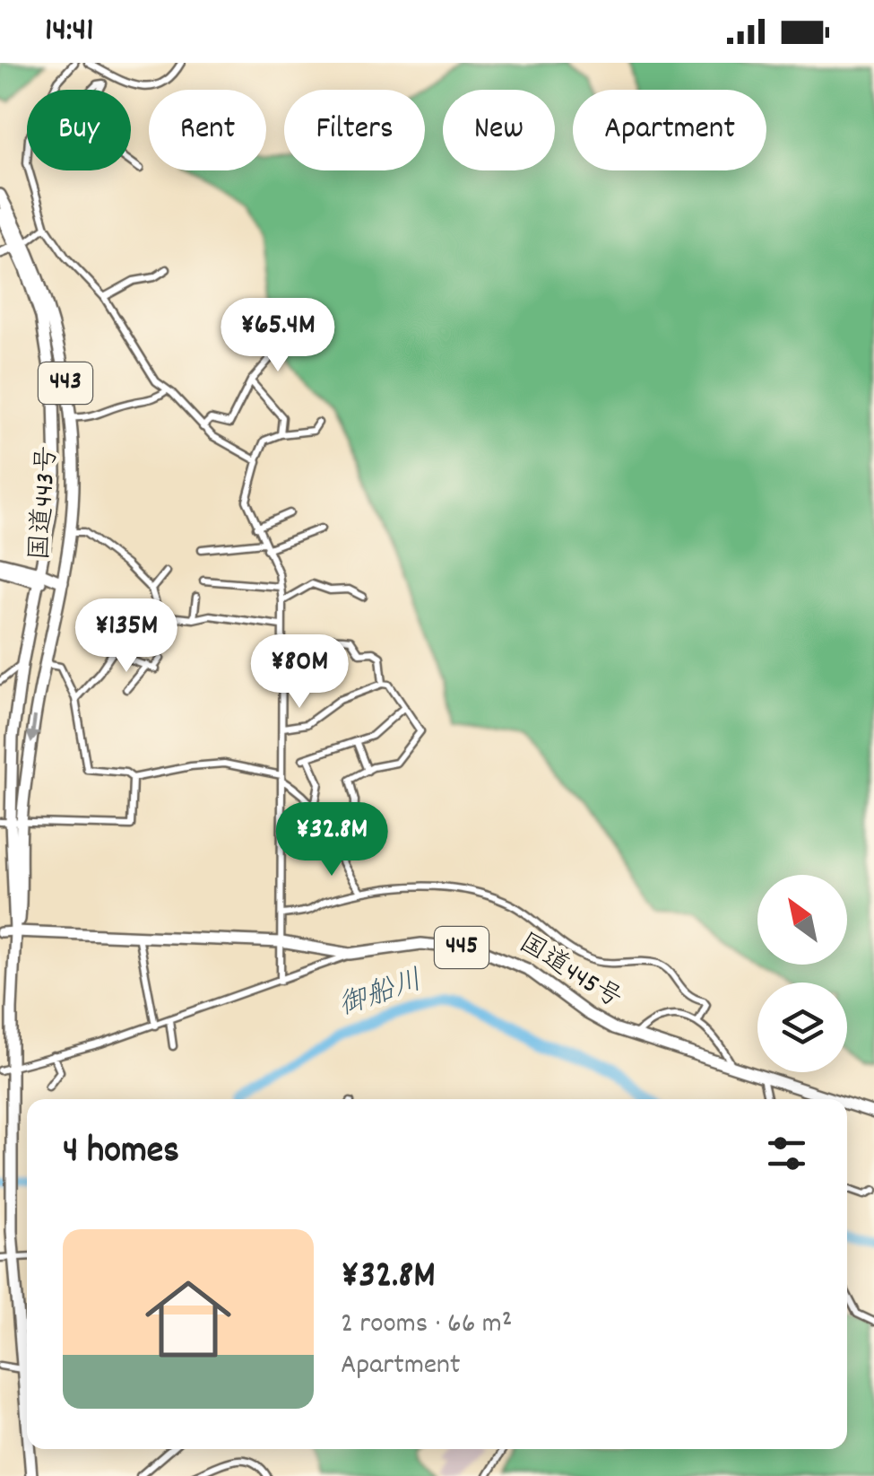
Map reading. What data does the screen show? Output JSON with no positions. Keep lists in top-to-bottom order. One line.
{"streets":{"highway":["443","国道443号","445","国道445号"]},"crossings":[["国道443号","国道445号"]],"water":["御船川"],"north":"top left","page":{"status":"14:41","chip":["Buy","Rent","Filters","New","Apartment"],"price":["¥65.4M","¥135M","¥80M","¥32.8M"],"heading":"4 homes","list":[{"name":"¥32.8M","note":"2 rooms · 66 m² · Apartment"}]}}
